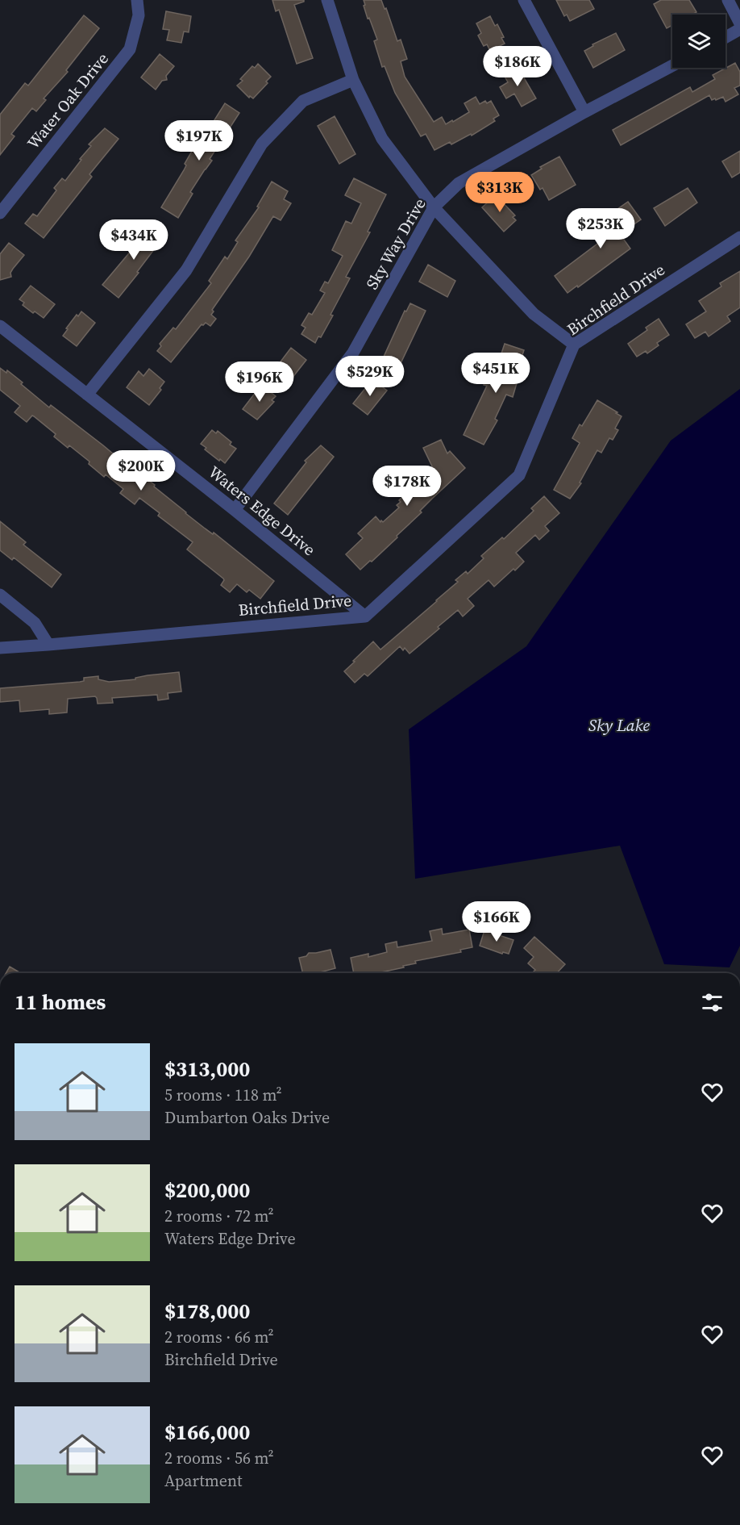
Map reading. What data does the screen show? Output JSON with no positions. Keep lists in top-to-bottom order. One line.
{"streets":{"street":["Water Oak Drive","Sky Way Drive","Birchfield Drive","Waters Edge Drive"]},"crossings":[["Sky Way Drive","Waters Edge Drive"],["Birchfield Drive","Waters Edge Drive"]],"water":["Sky Lake"],"page":{"price":["$186K","$197K","$313K","$253K","$434K","$451K","$529K","$196K","$200K","$178K","$166K"],"heading":"11 homes","list":[{"name":"$313,000","note":"5 rooms · 118 m² · Dumbarton Oaks Drive"},{"name":"$200,000","note":"2 rooms · 72 m² · Waters Edge Drive"},{"name":"$178,000","note":"2 rooms · 66 m² · Birchfield Drive"},{"name":"$166,000","note":"2 rooms · 56 m² · Apartment"}]}}
